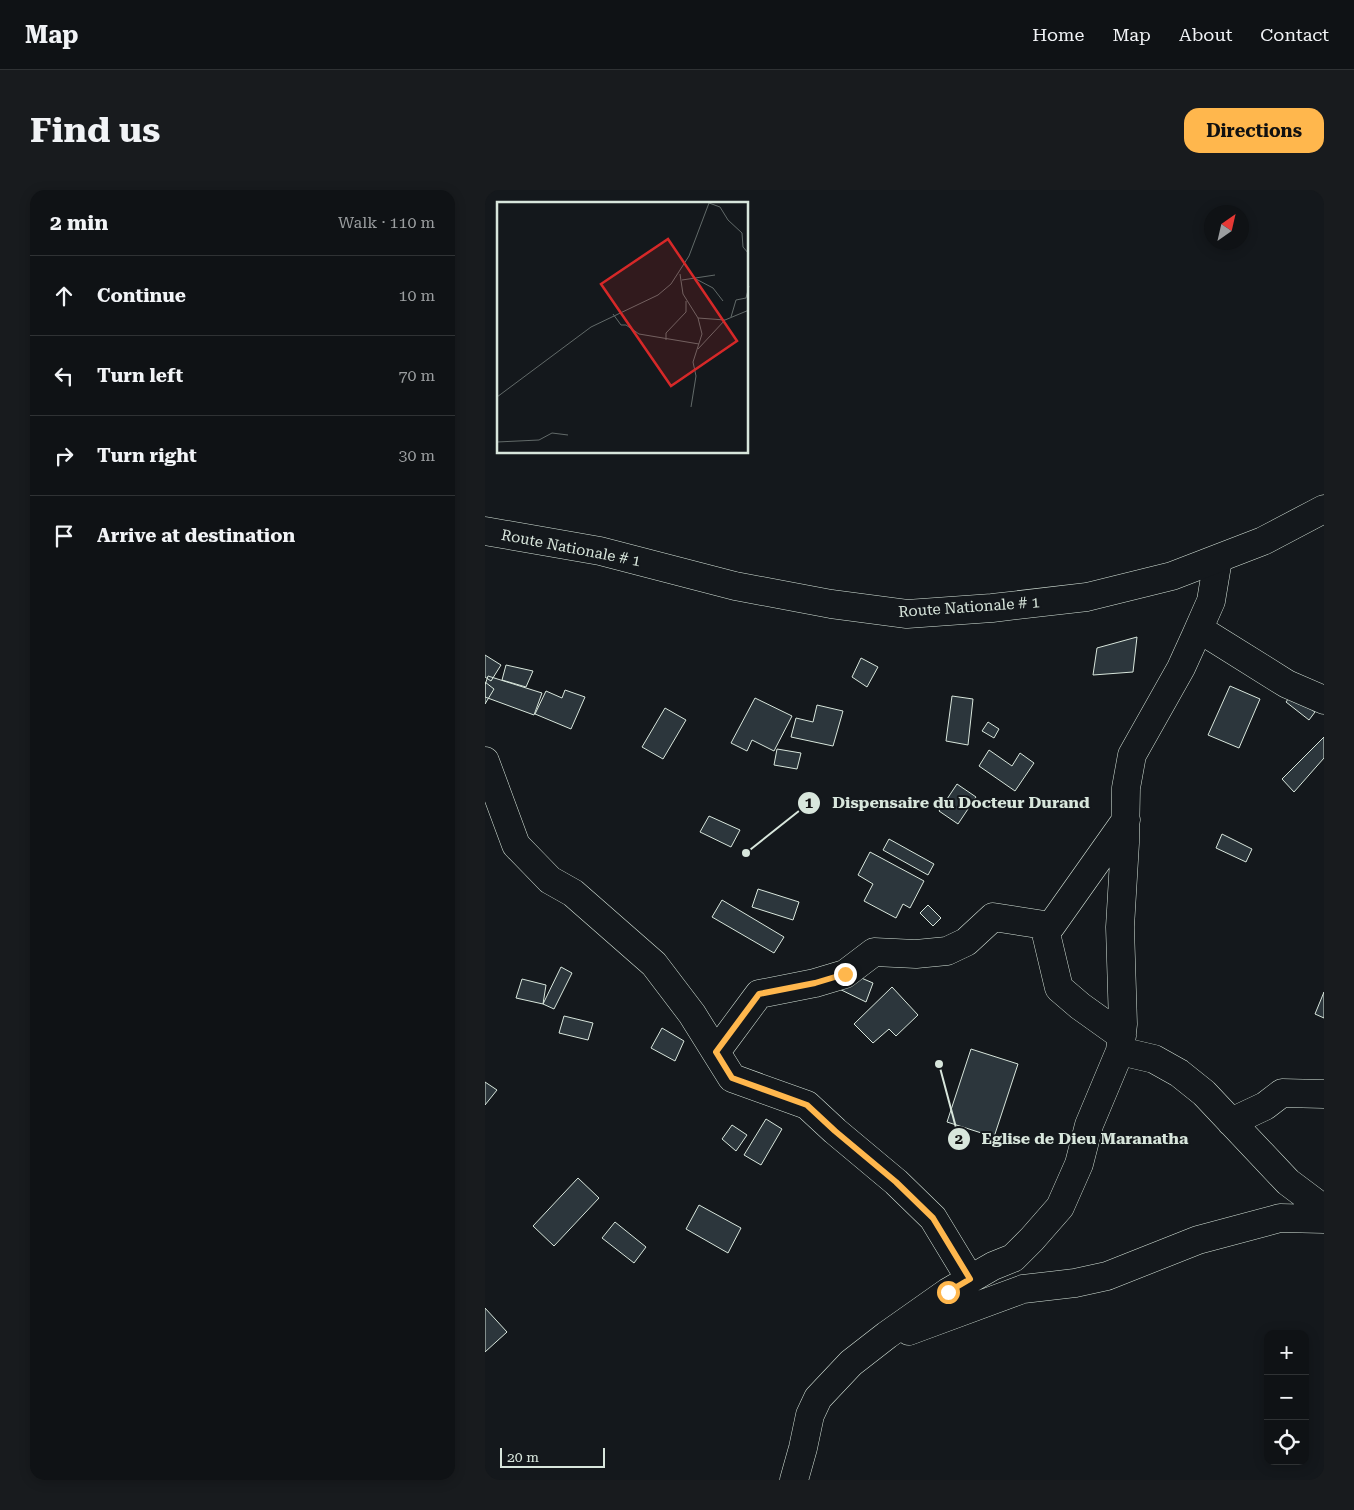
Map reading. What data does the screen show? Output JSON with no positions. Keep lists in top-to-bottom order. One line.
{"streets":{"street":["Route Nationale # 1"]},"places":["Dispensaire du Docteur Durand","Eglise de Dieu Maranatha"],"scale_bar":"20 m","north":"top right","page":{"header":"Map","nav":["Home","Map","About","Contact"],"buttons":"Directions","title":"Find us","heading":["2 min","Walk · 110 m"],"list":[["Continue","10 m"],["Turn left","70 m"],["Turn right","30 m"],"Arrive at destination"],"map_buttons":["+","−"],"scale":"20 m"}}
